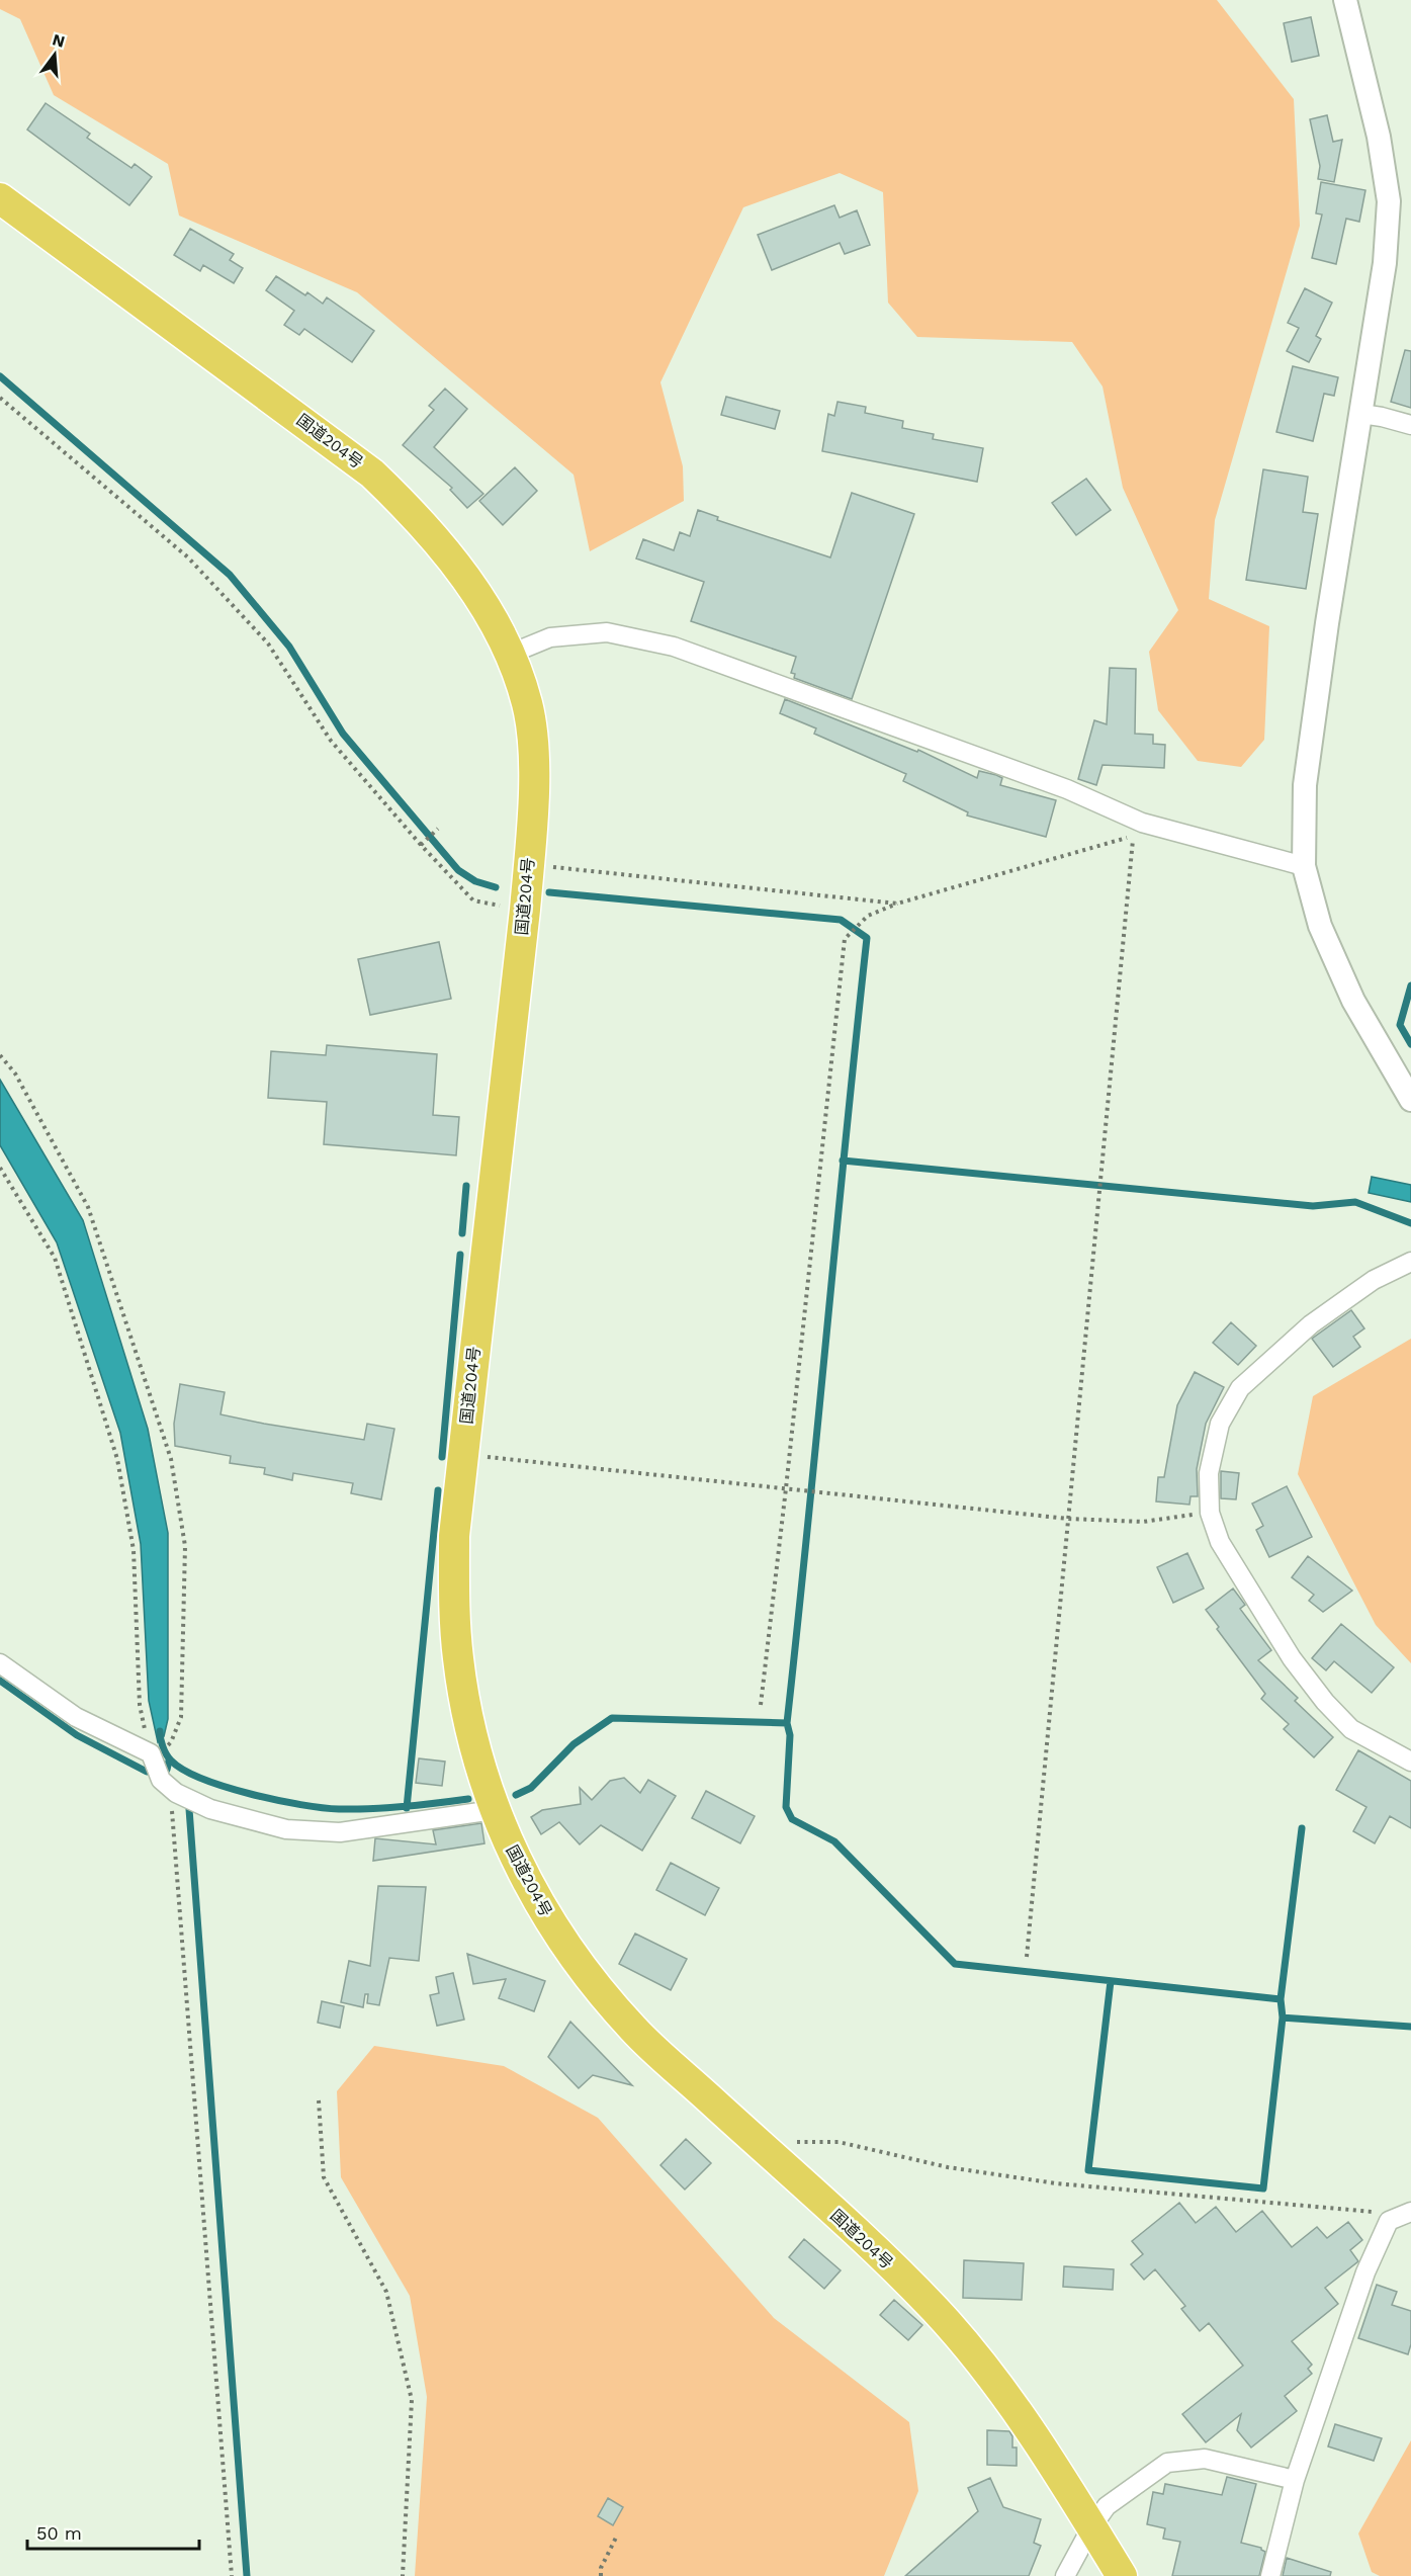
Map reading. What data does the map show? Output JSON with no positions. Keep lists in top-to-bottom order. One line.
{"streets":{"highway":["国道204号"]},"scale_bar":"50 m","north":"top"}
